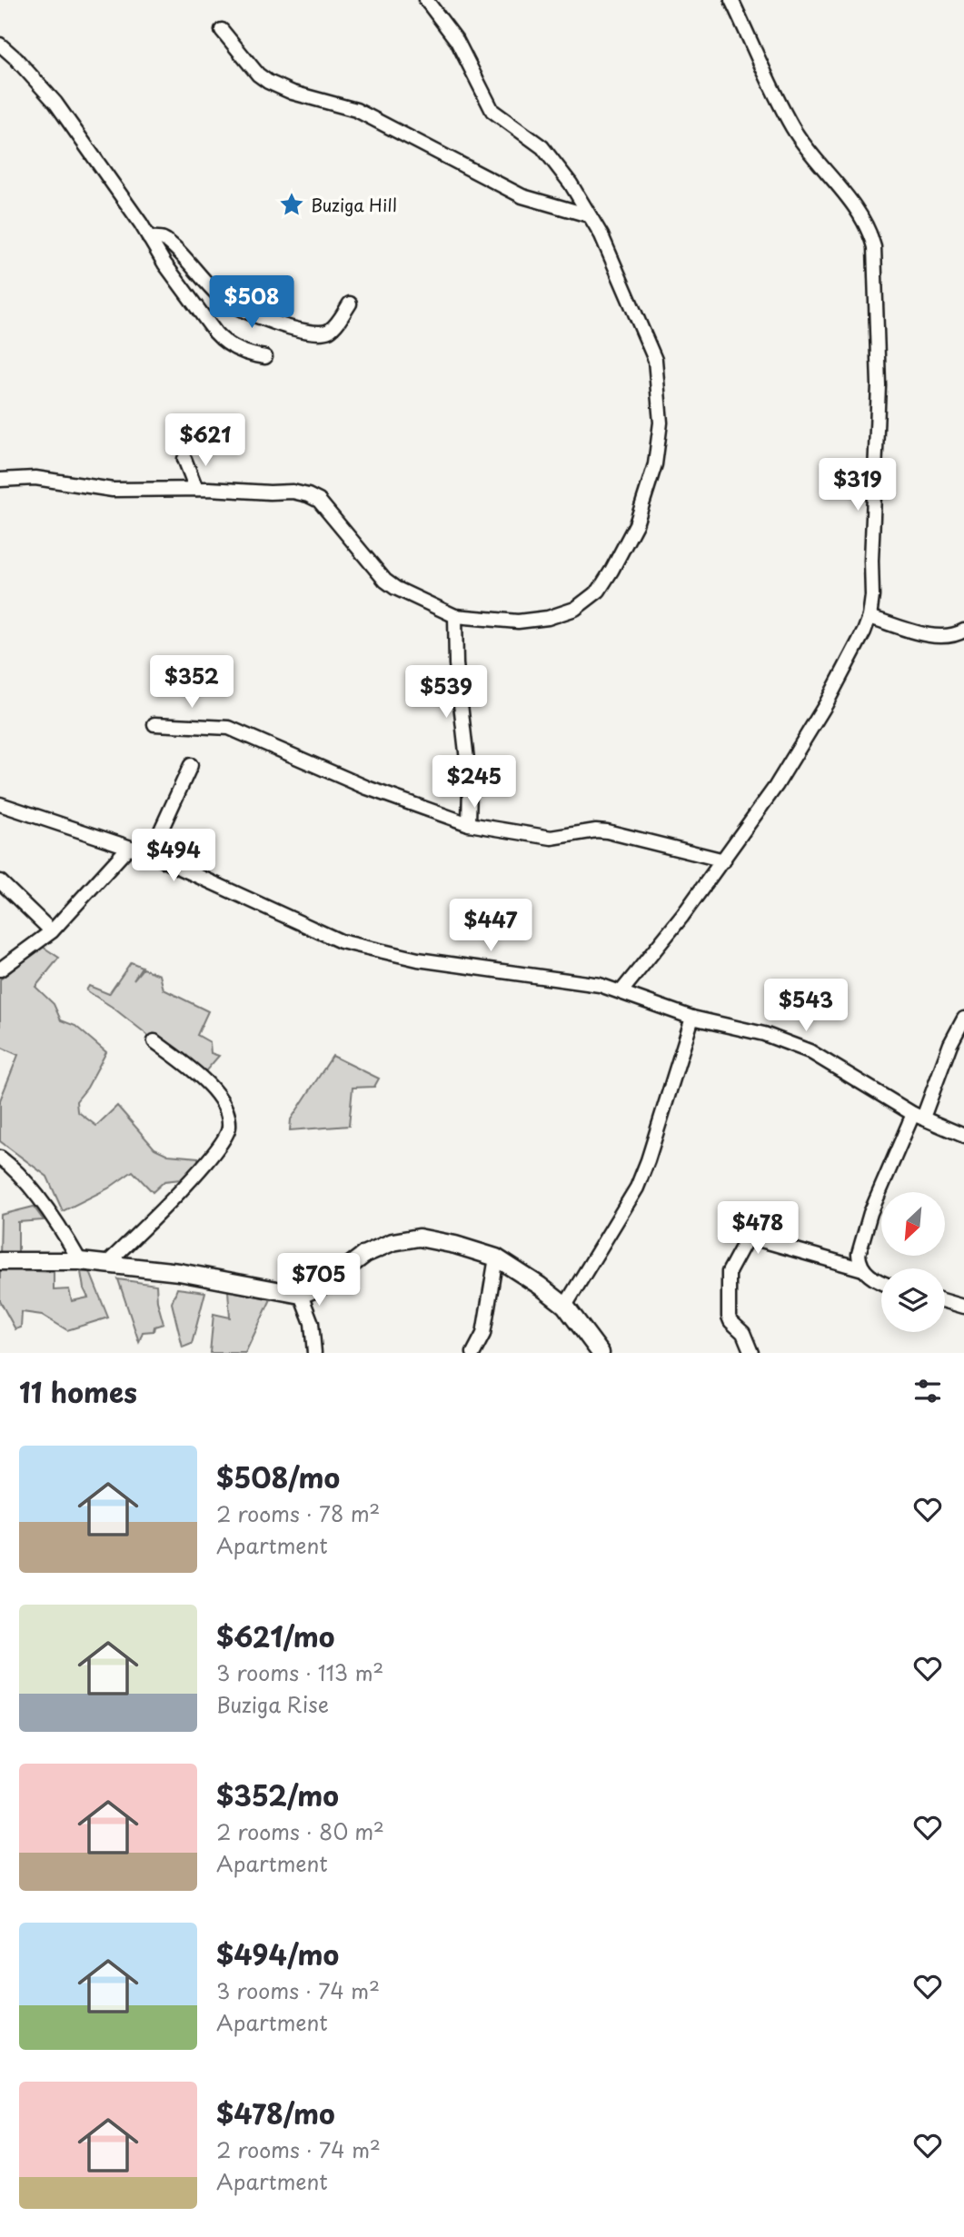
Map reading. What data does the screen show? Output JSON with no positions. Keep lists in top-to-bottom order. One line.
{"places":{"place":["Buziga Hill"]},"north":"bottom left","page":{"price":["$508","$621","$319","$352","$539","$245","$494","$447","$543","$478","$705"],"heading":"11 homes","list":[{"name":"$508/mo","note":"2 rooms · 78 m² · Apartment"},{"name":"$621/mo","note":"3 rooms · 113 m² · Buziga Rise"},{"name":"$352/mo","note":"2 rooms · 80 m² · Apartment"},{"name":"$494/mo","note":"3 rooms · 74 m² · Apartment"},{"name":"$478/mo","note":"2 rooms · 74 m² · Apartment"}]}}
